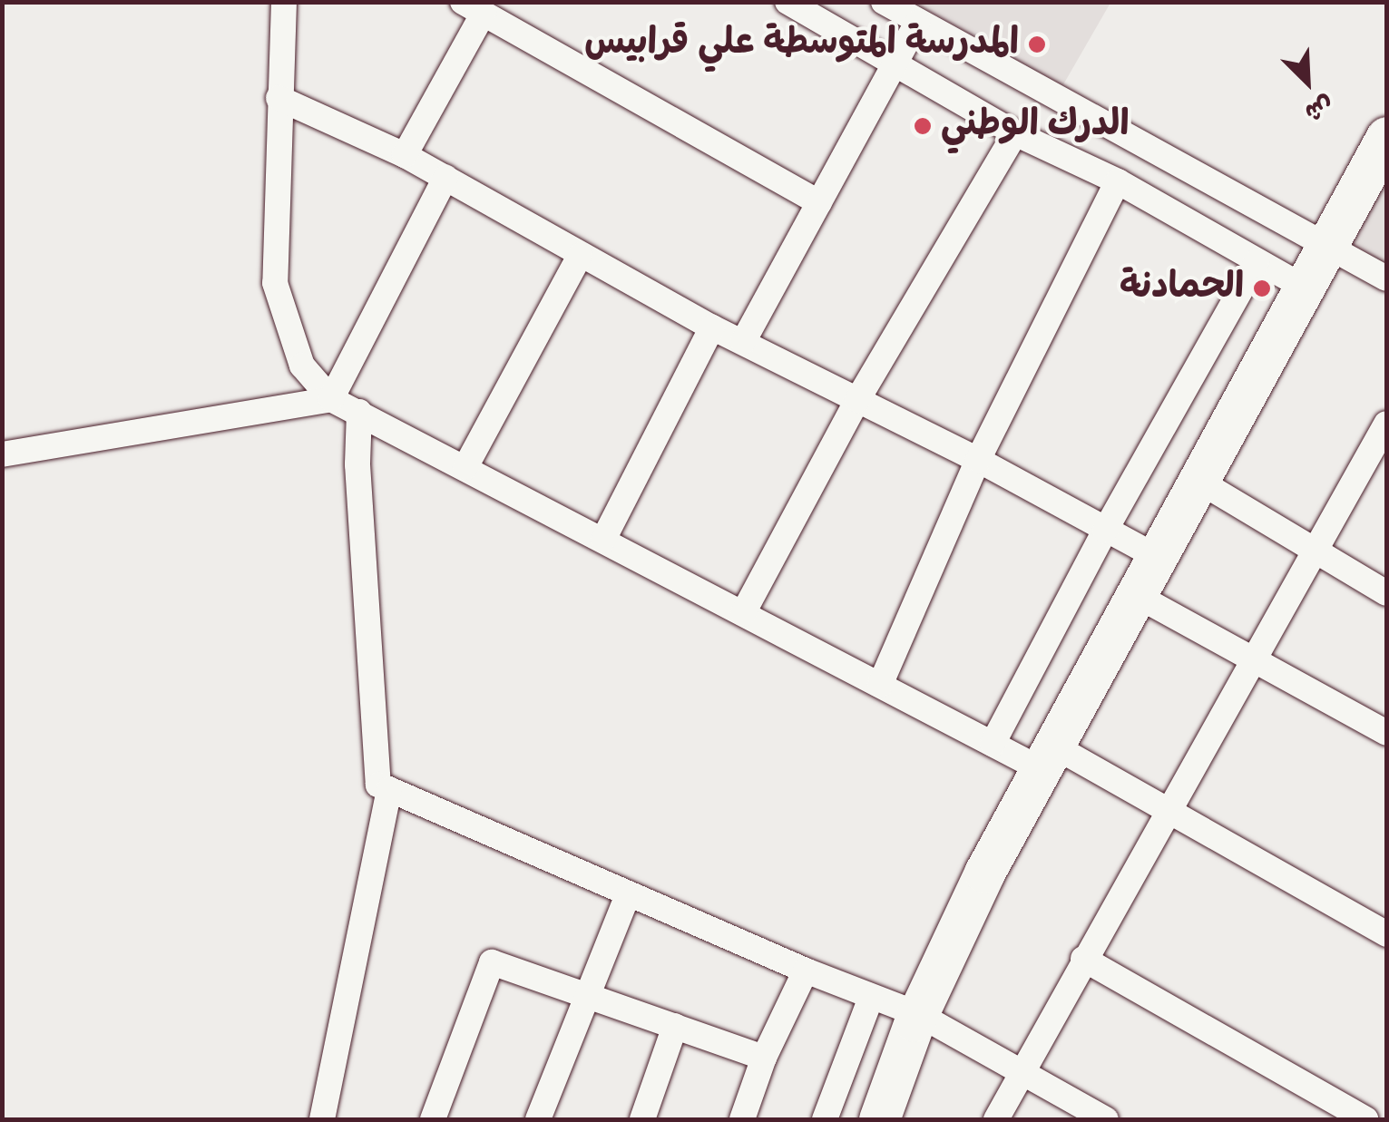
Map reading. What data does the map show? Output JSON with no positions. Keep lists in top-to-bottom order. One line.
{"places":["المدرسة المتوسطة علي قرابيس","الدرك الوطني","الحمادنة"],"north":"bottom right"}
